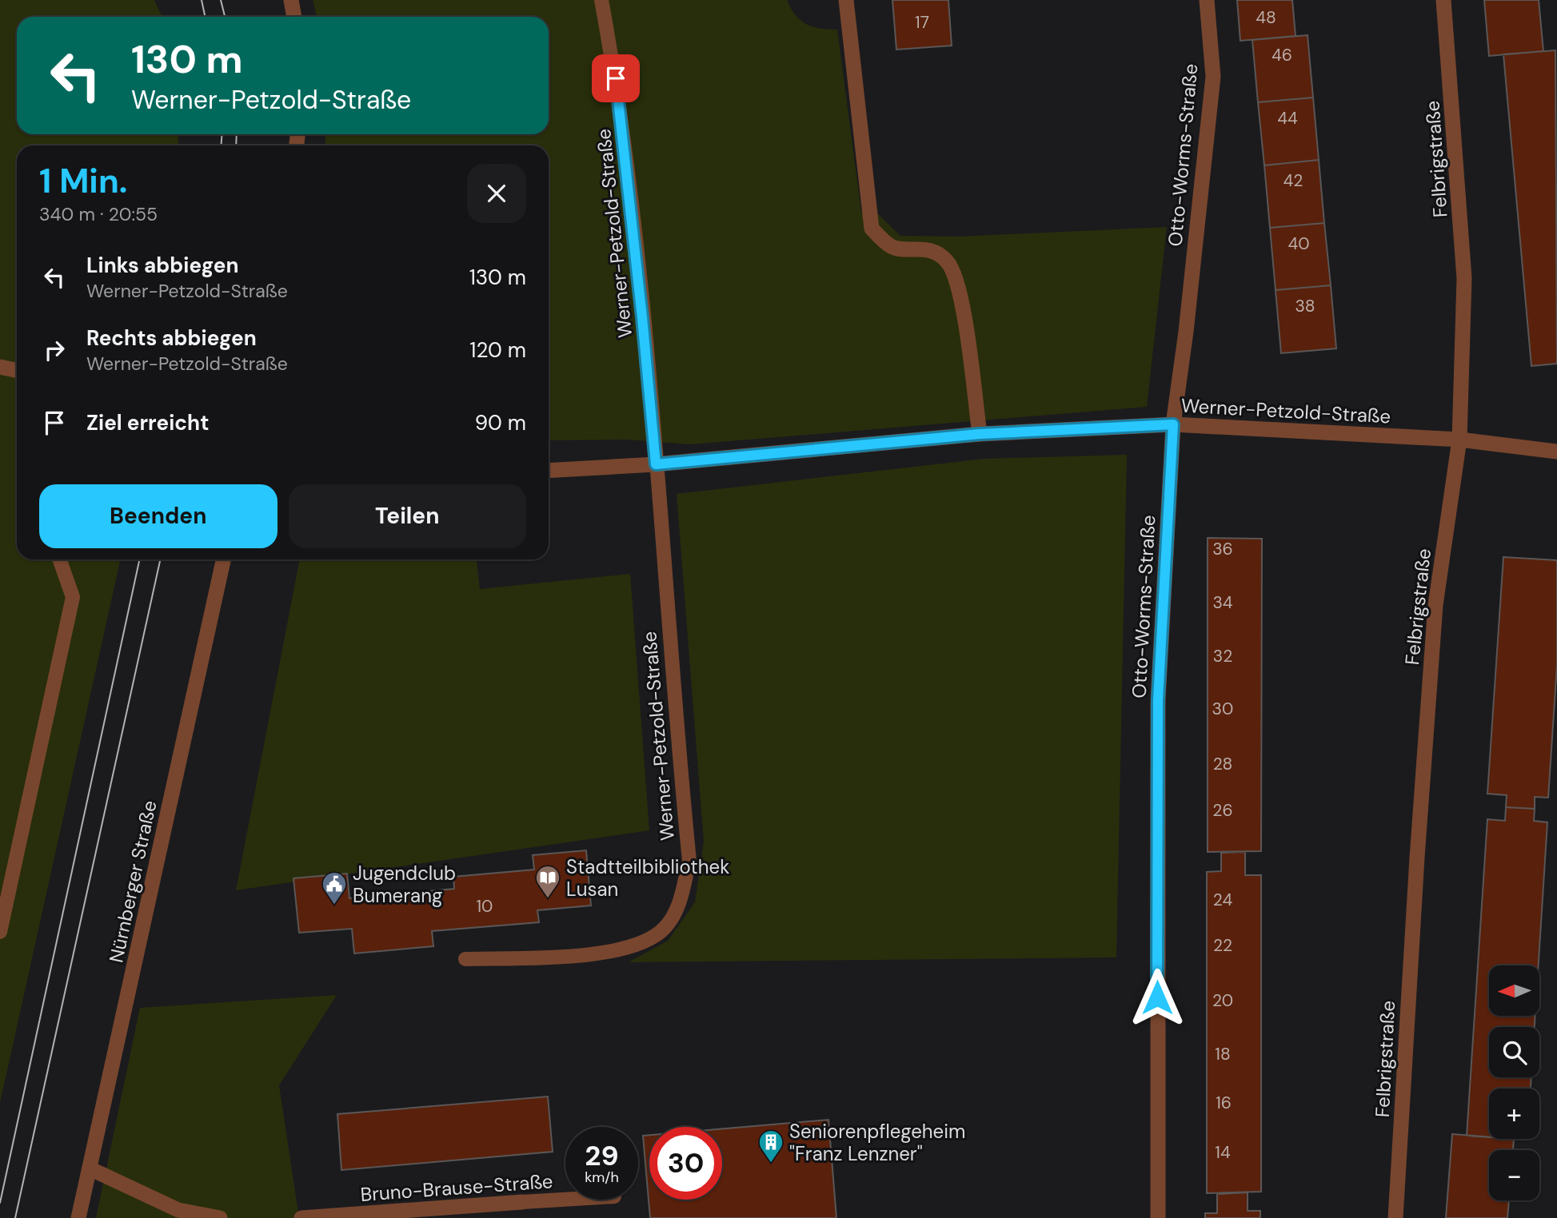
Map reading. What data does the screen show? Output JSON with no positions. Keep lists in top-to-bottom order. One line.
{"streets":{"street":["Otto-Worms-Straße","Felbrigstraße","Werner-Petzold-Straße","Nürnberger Straße","Bruno-Brause-Straße"]},"crossings":[["Otto-Worms-Straße","Werner-Petzold-Straße"],["Felbrigstraße","Werner-Petzold-Straße"]],"places":{"library":["Stadtteilbibliothek Lusan"],"public building":["Jugendclub Bumerang"],"building":["Seniorenpflegeheim \"Franz Lenzner\""]},"house_numbers":["48","17","46","44","42","40","38","36","34","32","30","28","26","24","10","22","20","18","16","14"],"north":"left","page":{"turn":["130 m","Werner-Petzold-Straße"],"heading":["1 Min.","340 m · 20:55"],"list":[{"name":"Links abbiegen","note":"Werner-Petzold-Straße","value":"130 m"},{"name":"Rechts abbiegen","note":"Werner-Petzold-Straße","value":"120 m"},{"name":"Ziel erreicht","value":"90 m"}],"buttons":["Beenden","Teilen"],"map_buttons":["+","−"],"speed":"29 km/h","limit":"30"}}
